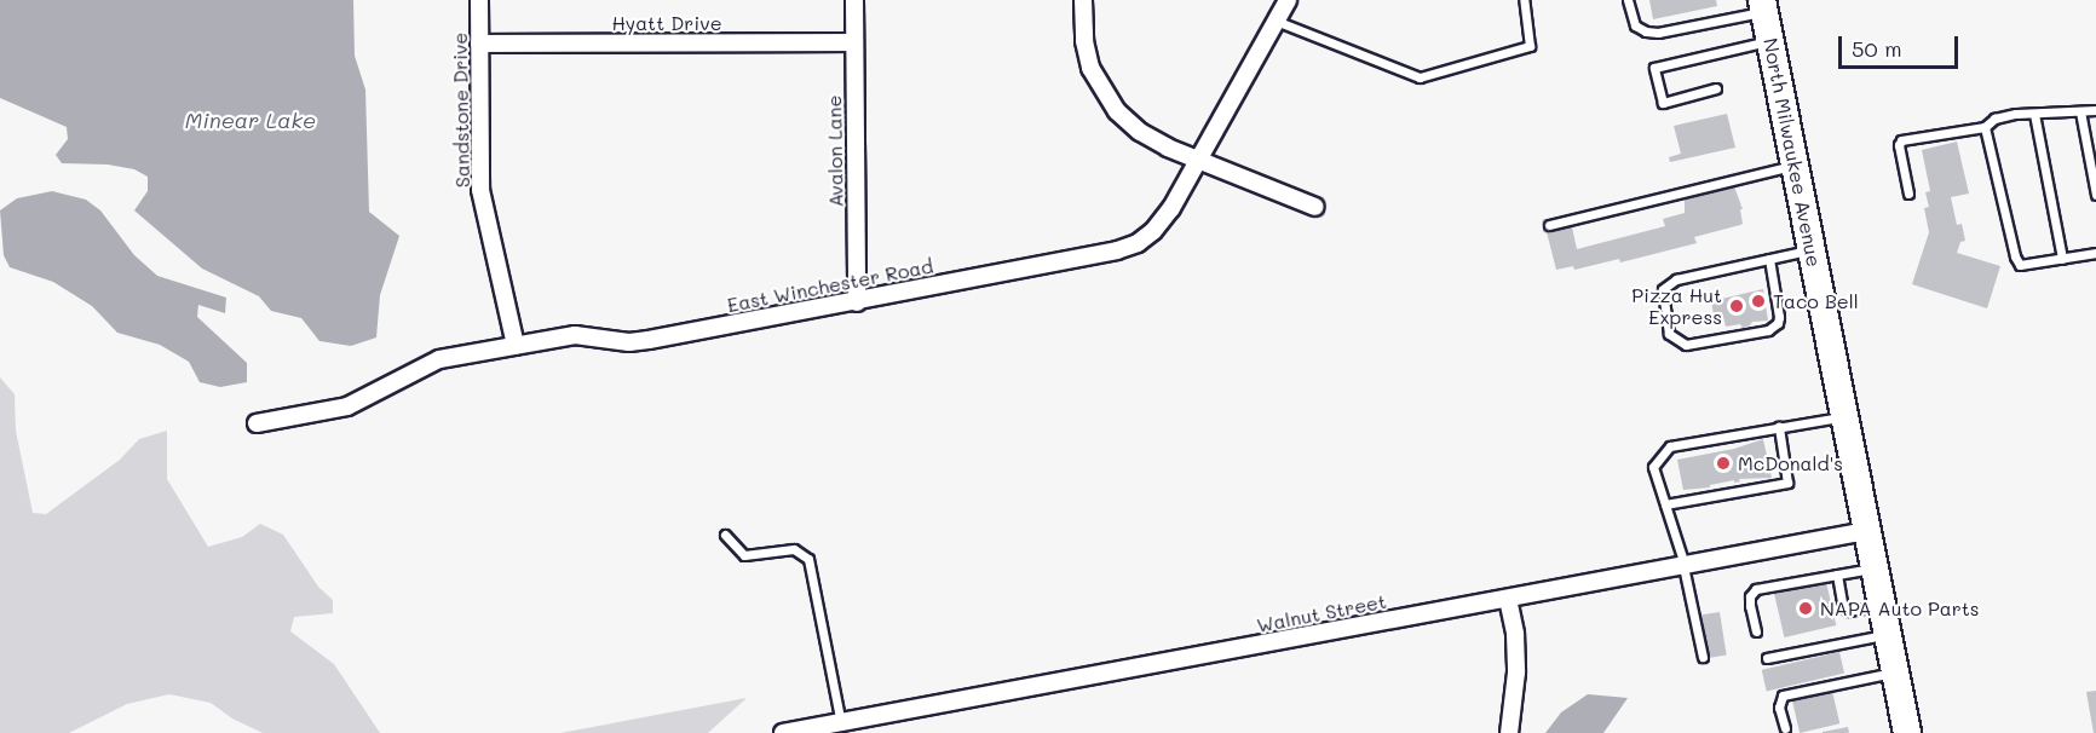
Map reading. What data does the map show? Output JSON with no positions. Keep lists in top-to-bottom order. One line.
{"streets":{"main road":["North Milwaukee Avenue"],"street":["Hyatt Drive","Sandstone Drive","Avalon Lane","East Winchester Road","Walnut Street"]},"crossings":[["Hyatt Drive","Sandstone Drive"],["Hyatt Drive","Avalon Lane"],["Sandstone Drive","East Winchester Road"],["Avalon Lane","East Winchester Road"],["North Milwaukee Avenue","Walnut Street"]],"water":["Minear Lake"],"places":["Taco Bell","Pizza Hut Express","McDonald's","NAPA Auto Parts"],"scale_bar":"50 m"}
